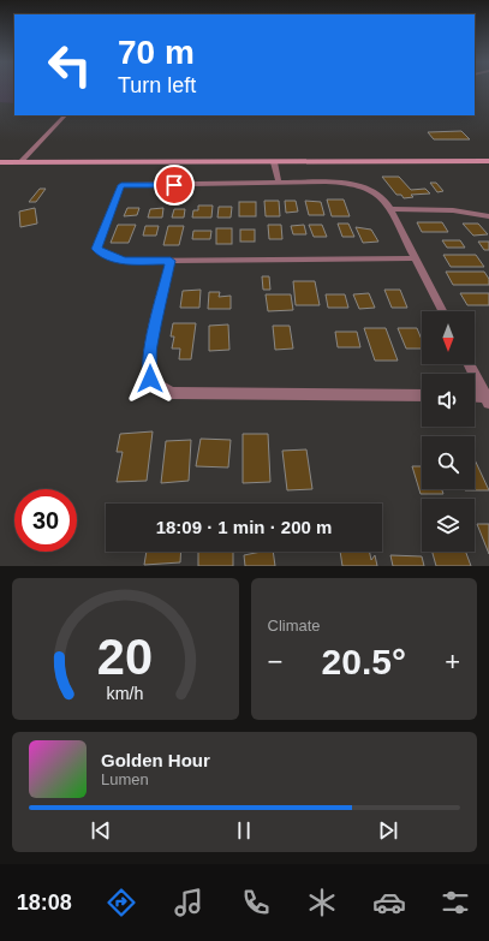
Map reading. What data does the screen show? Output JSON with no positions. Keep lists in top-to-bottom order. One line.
{"north":"bottom","page":{"turn":["70 m","Turn left"],"limit":"30","trip":"18:09 · 1 min · 200 m","tile":"Climate","heat":["−","20.5°","+"],"song":["Golden Hour","Lumen"],"tabs":"18:08","gauge":["20","km/h"]}}
